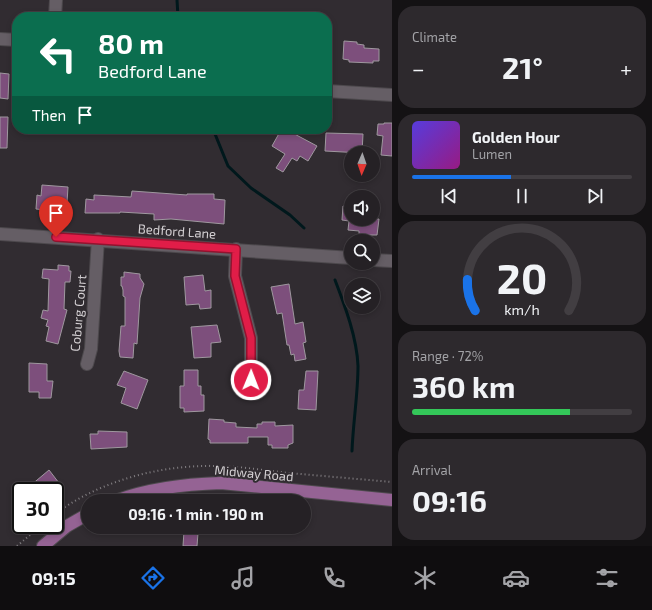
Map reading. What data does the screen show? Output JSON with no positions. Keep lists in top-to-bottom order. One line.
{"streets":{"main road":["Midway Road"],"street":["Bedford Lane","Coburg Court"]},"crossings":[["Bedford Lane","Coburg Court"]],"north":"bottom","page":{"tile":["Climate",["Range · 72%","360 km"],["Arrival","09:16"]],"turn":["80 m","Bedford Lane"],"heat":["−","21°","+"],"then":"Then","song":["Golden Hour","Lumen"],"limit":"30","trip":"09:16 · 1 min · 190 m","tabs":"09:15","gauge":["20","km/h"]}}
